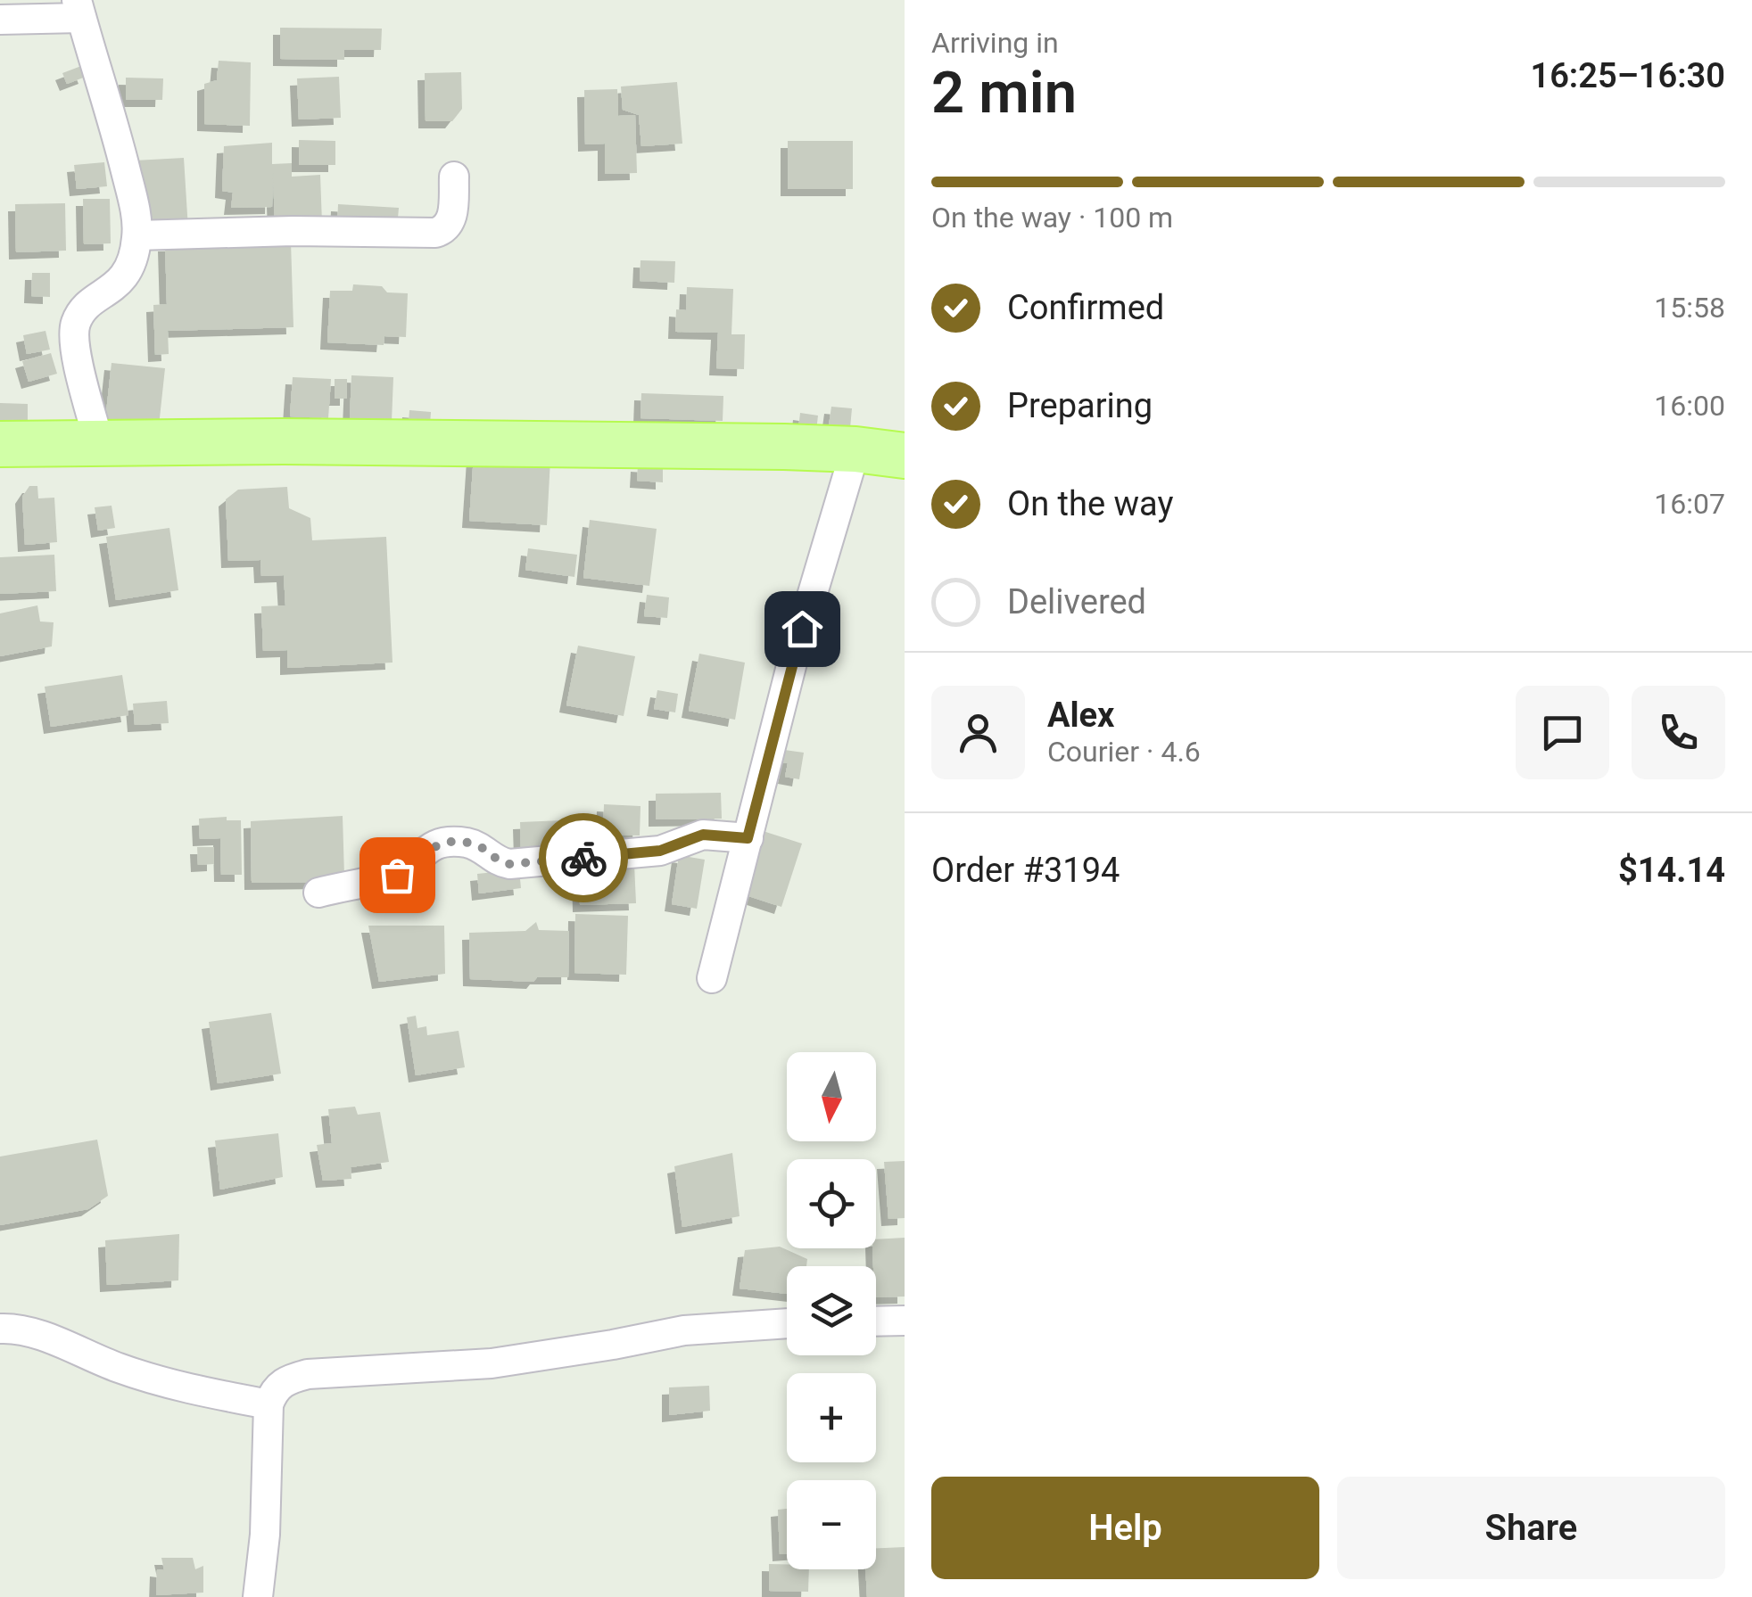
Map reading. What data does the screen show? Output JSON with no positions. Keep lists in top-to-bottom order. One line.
{"north":"bottom","page":{"heading":["2 min","Arriving in","16:25–16:30"],"panel":["Alex","Courier · 4.6","Order #3194","$14.14"],"bar":"On the way · 100 m","list":[["Confirmed","15:58"],["Preparing","16:00"],["On the way","16:07"],"Delivered"],"map_buttons":["+","−"],"buttons":["Help","Share"]}}
